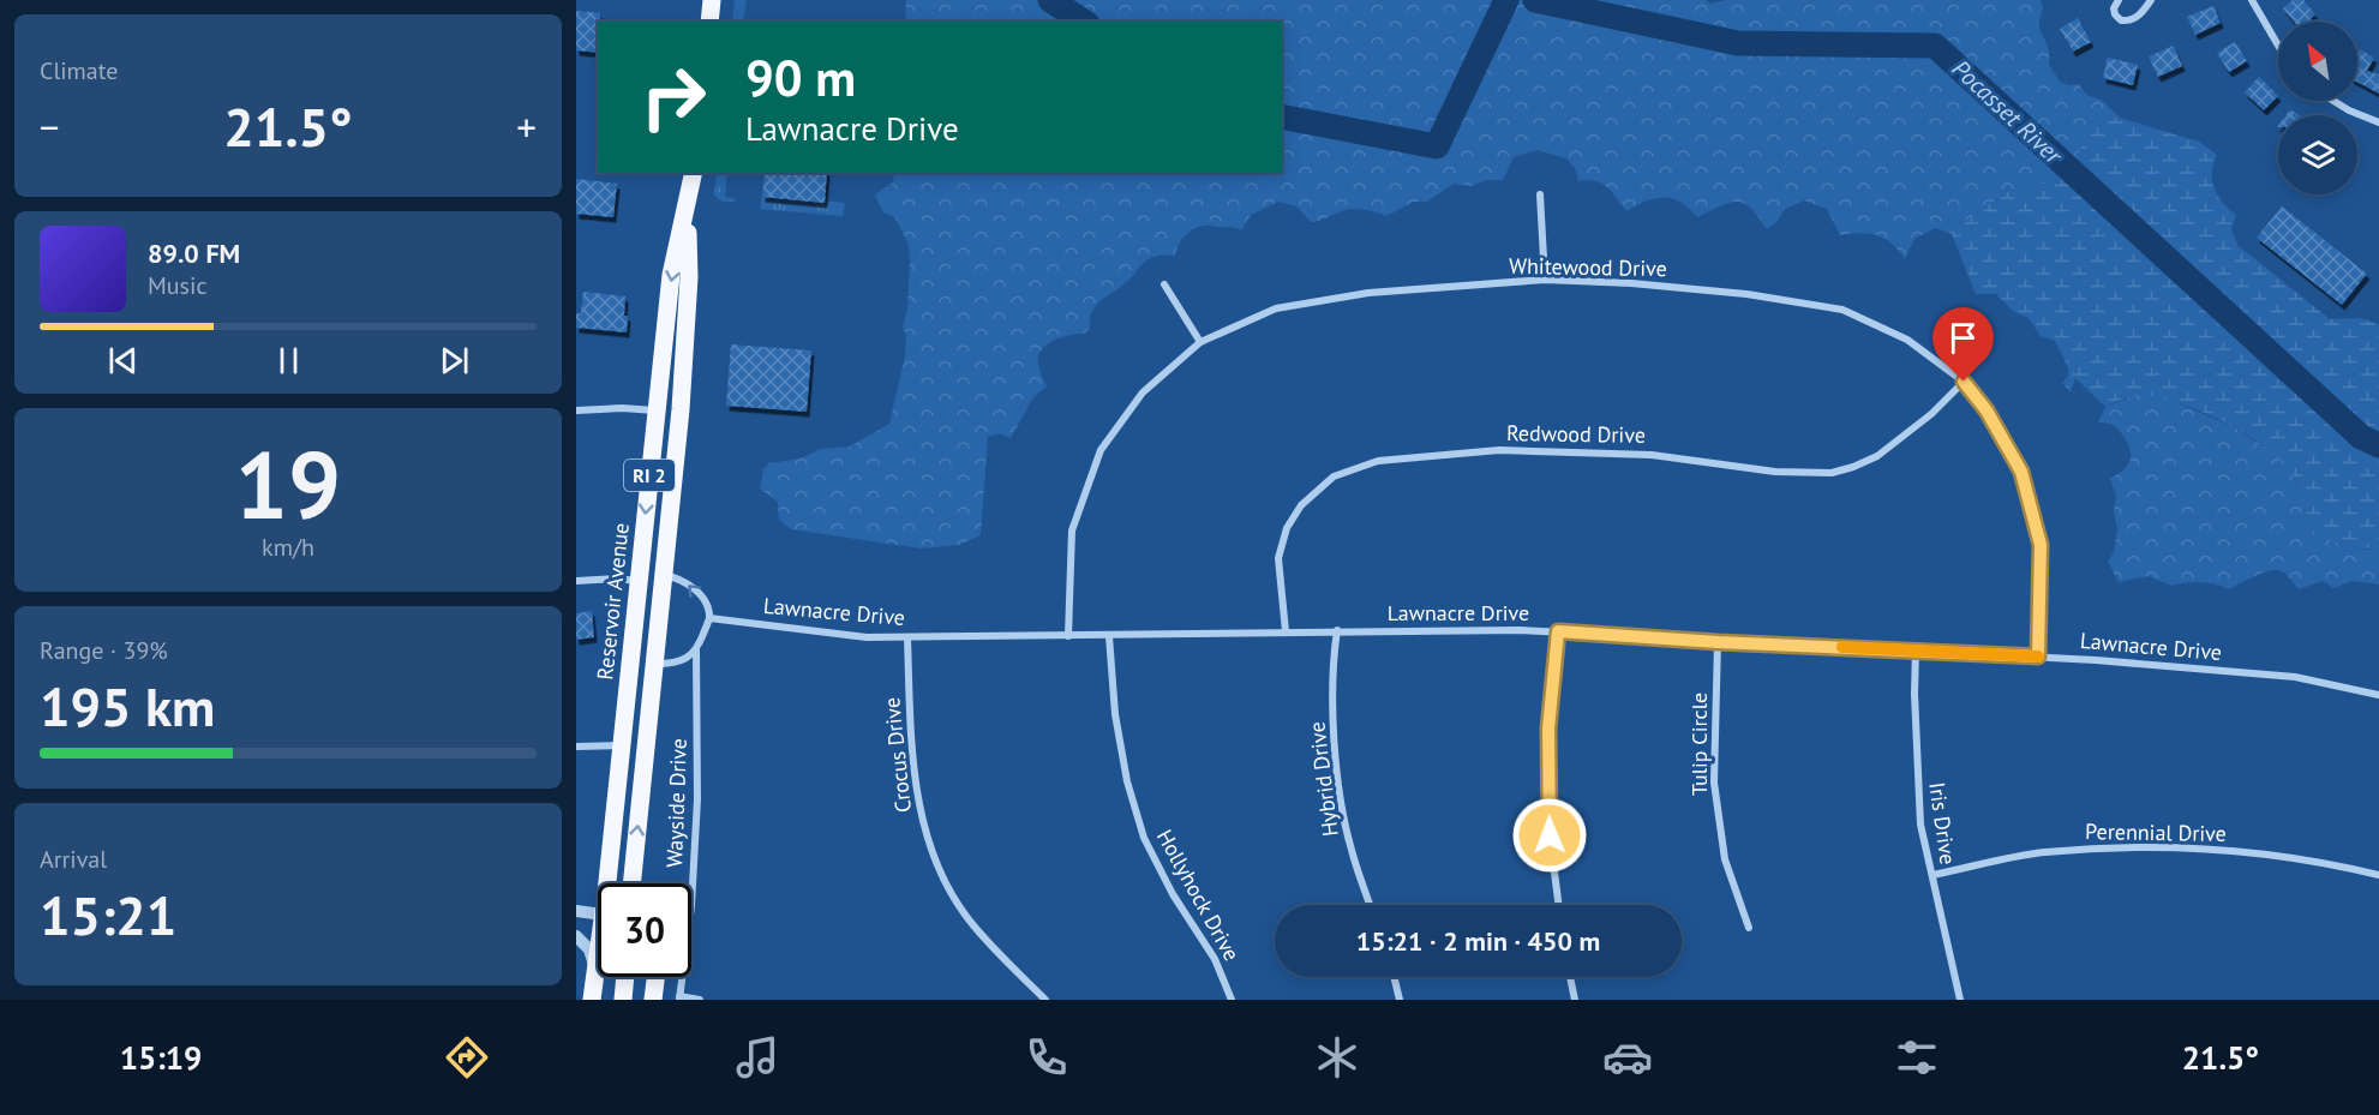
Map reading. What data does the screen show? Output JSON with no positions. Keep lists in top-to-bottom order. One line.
{"streets":{"main road":["RI 2","Reservoir Avenue"],"street":["Whitewood Drive","Redwood Drive","Lawnacre Drive","Tulip Circle","Crocus Drive","Hybrid Drive","Wayside Drive","Iris Drive","Perennial Drive","Hollyhock Drive"]},"crossings":[["Whitewood Drive","Redwood Drive"],["Whitewood Drive","Lawnacre Drive"],["Redwood Drive","Lawnacre Drive"],["Lawnacre Drive","Tulip Circle"],["Lawnacre Drive","Crocus Drive"],["Lawnacre Drive","Hybrid Drive"],["Lawnacre Drive","Iris Drive"],["Lawnacre Drive","Hollyhock Drive"],["Iris Drive","Perennial Drive"]],"water":["Pocasset River"],"north":"top left","page":{"tile":["Climate",["19","km/h"],["Range · 39%","195 km"],["Arrival","15:21"]],"turn":["90 m","Lawnacre Drive"],"heat":["−","21.5°","+"],"song":["89.0 FM","Music"],"limit":"30","trip":"15:21 · 2 min · 450 m","tabs":["15:19","21.5°"]}}
